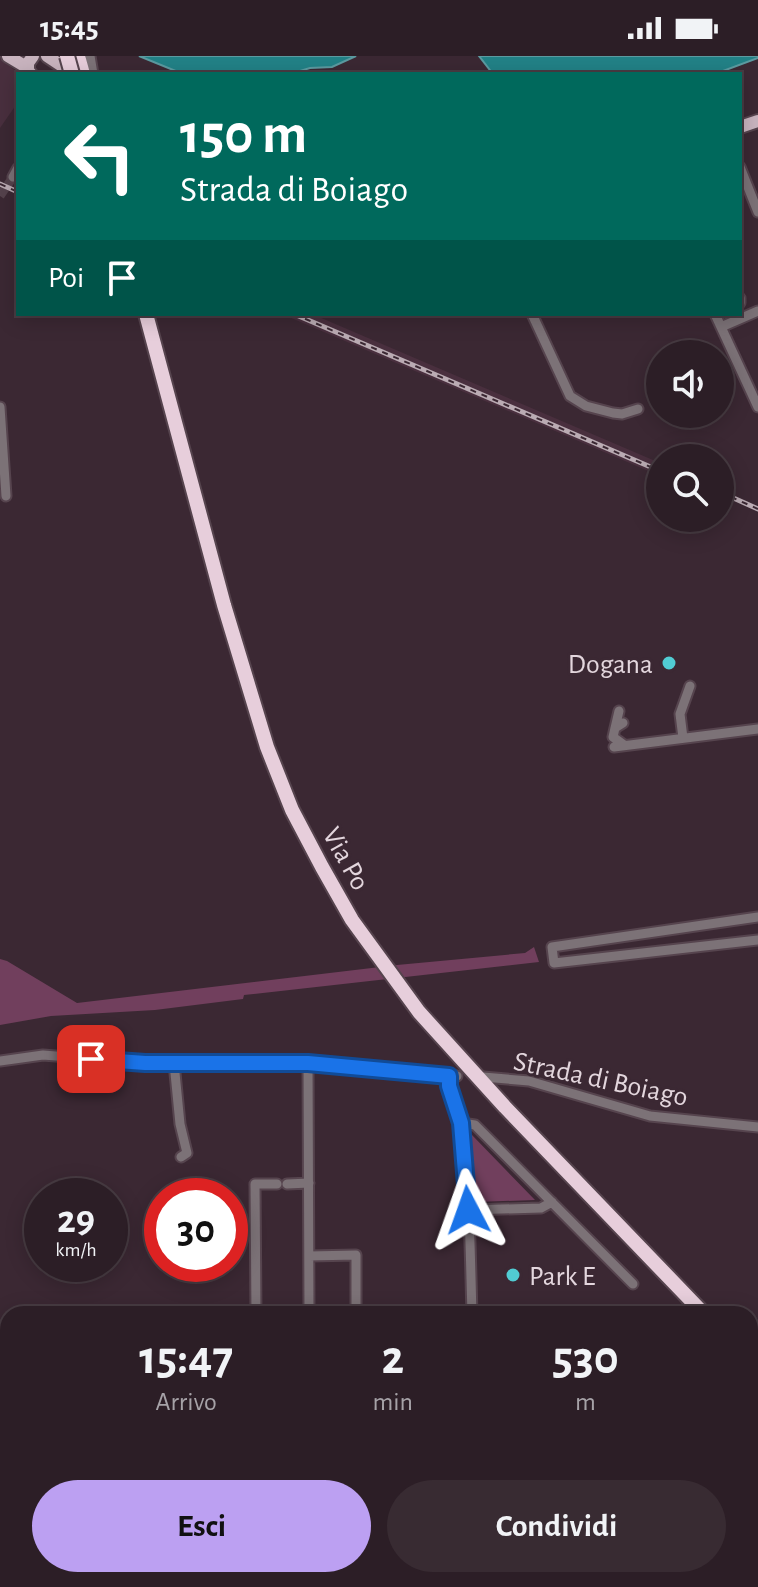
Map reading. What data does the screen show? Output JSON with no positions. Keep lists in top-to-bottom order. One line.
{"streets":{"highway":["Via Po"],"street":["Strada di Boiago"]},"places":["Dogana","Park E"],"page":{"status":"15:45","turn":["150 m","Strada di Boiago"],"then":"Poi","speed":"29 km/h","limit":"30","eta":["15:47","Arrivo","2","min","530","m"],"buttons":["Esci","Condividi"]}}
